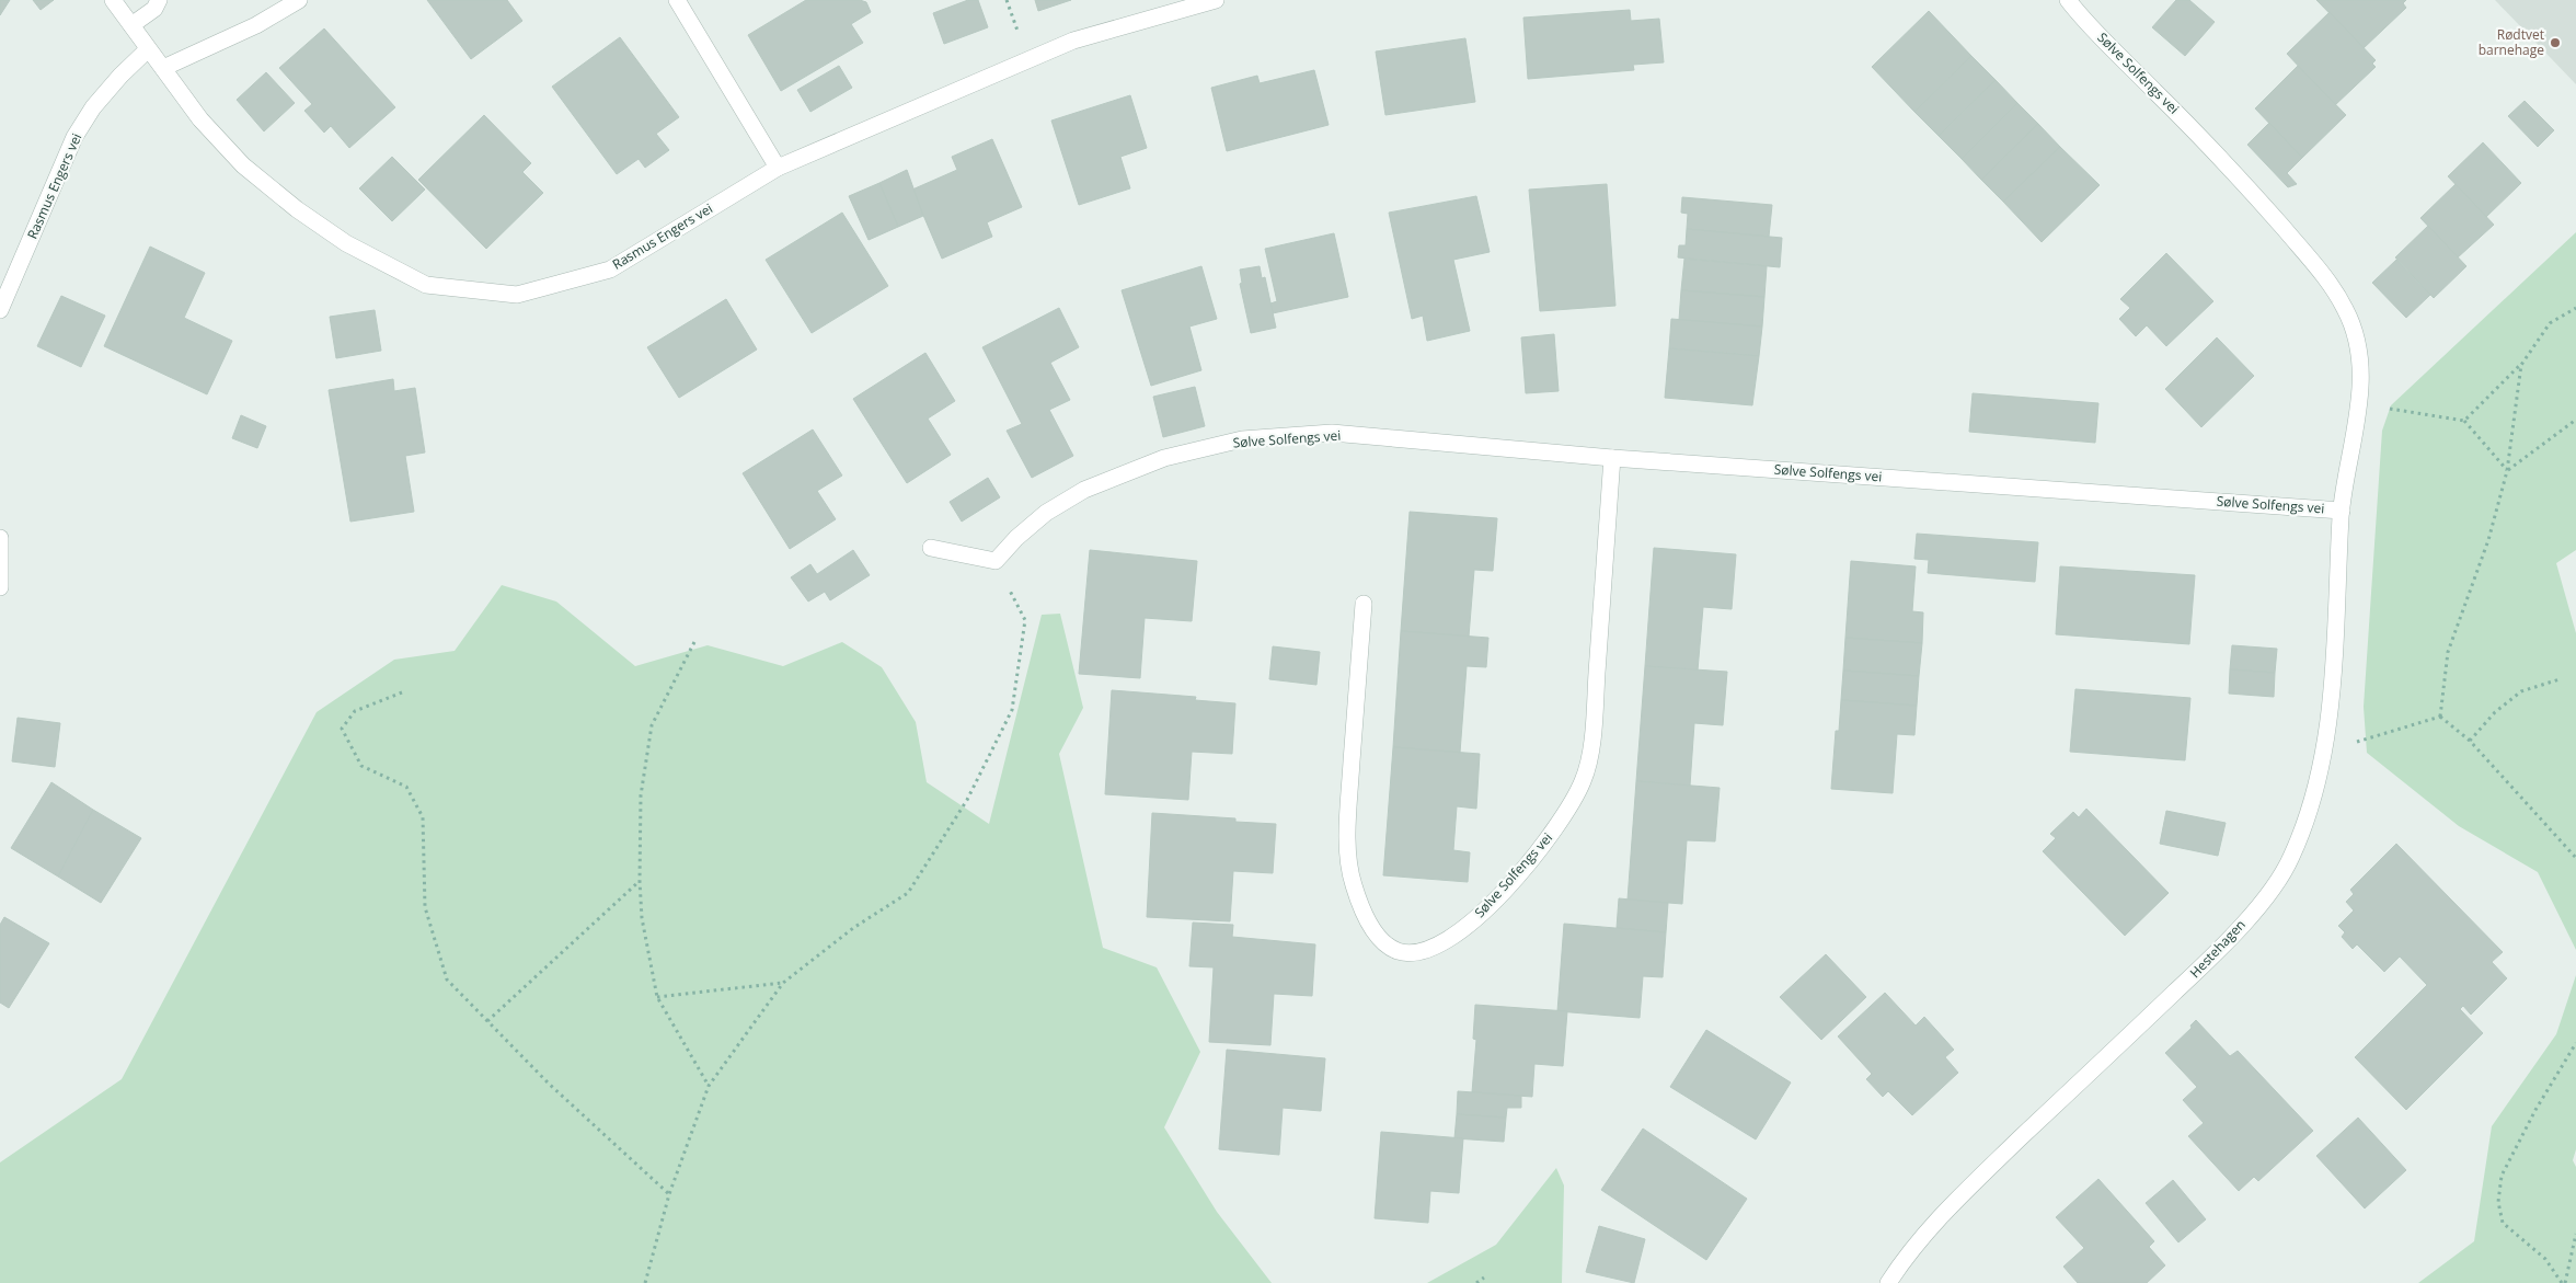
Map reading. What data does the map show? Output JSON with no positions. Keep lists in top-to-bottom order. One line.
{"streets":{"street":["Sølve Solfengs vei","Rasmus Engers vei","Hestehagen"]},"crossings":[["Sølve Solfengs vei","Hestehagen"]],"places":["Rødtvet barnehage"]}
